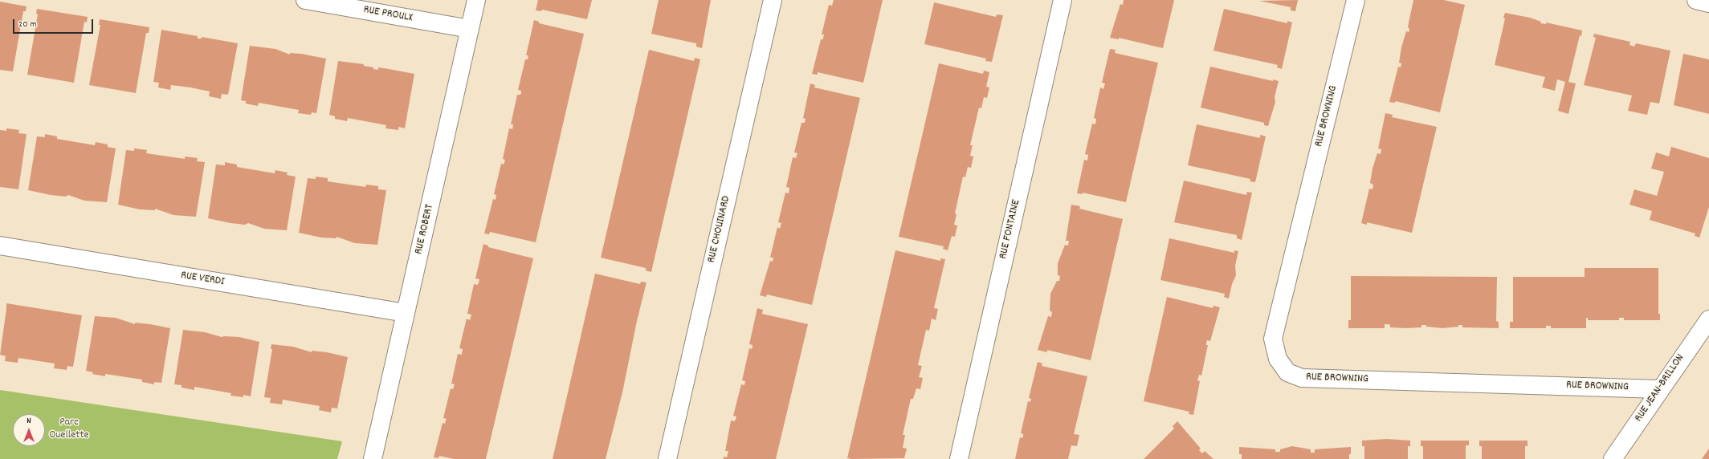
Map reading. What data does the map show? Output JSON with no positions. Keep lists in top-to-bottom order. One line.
{"streets":{"street":["RUE PROULX","RUE BROWNING","RUE ROBERT","RUE CHOUINARD","RUE FONTAINE","RUE VERDI","RUE JEAN-BRILLON"]},"crossings":[["RUE PROULX","RUE ROBERT"],["RUE BROWNING","RUE JEAN-BRILLON"],["RUE ROBERT","RUE VERDI"]],"parks":["Parc Ouellette"],"scale_bar":"20 m","north":"top"}
